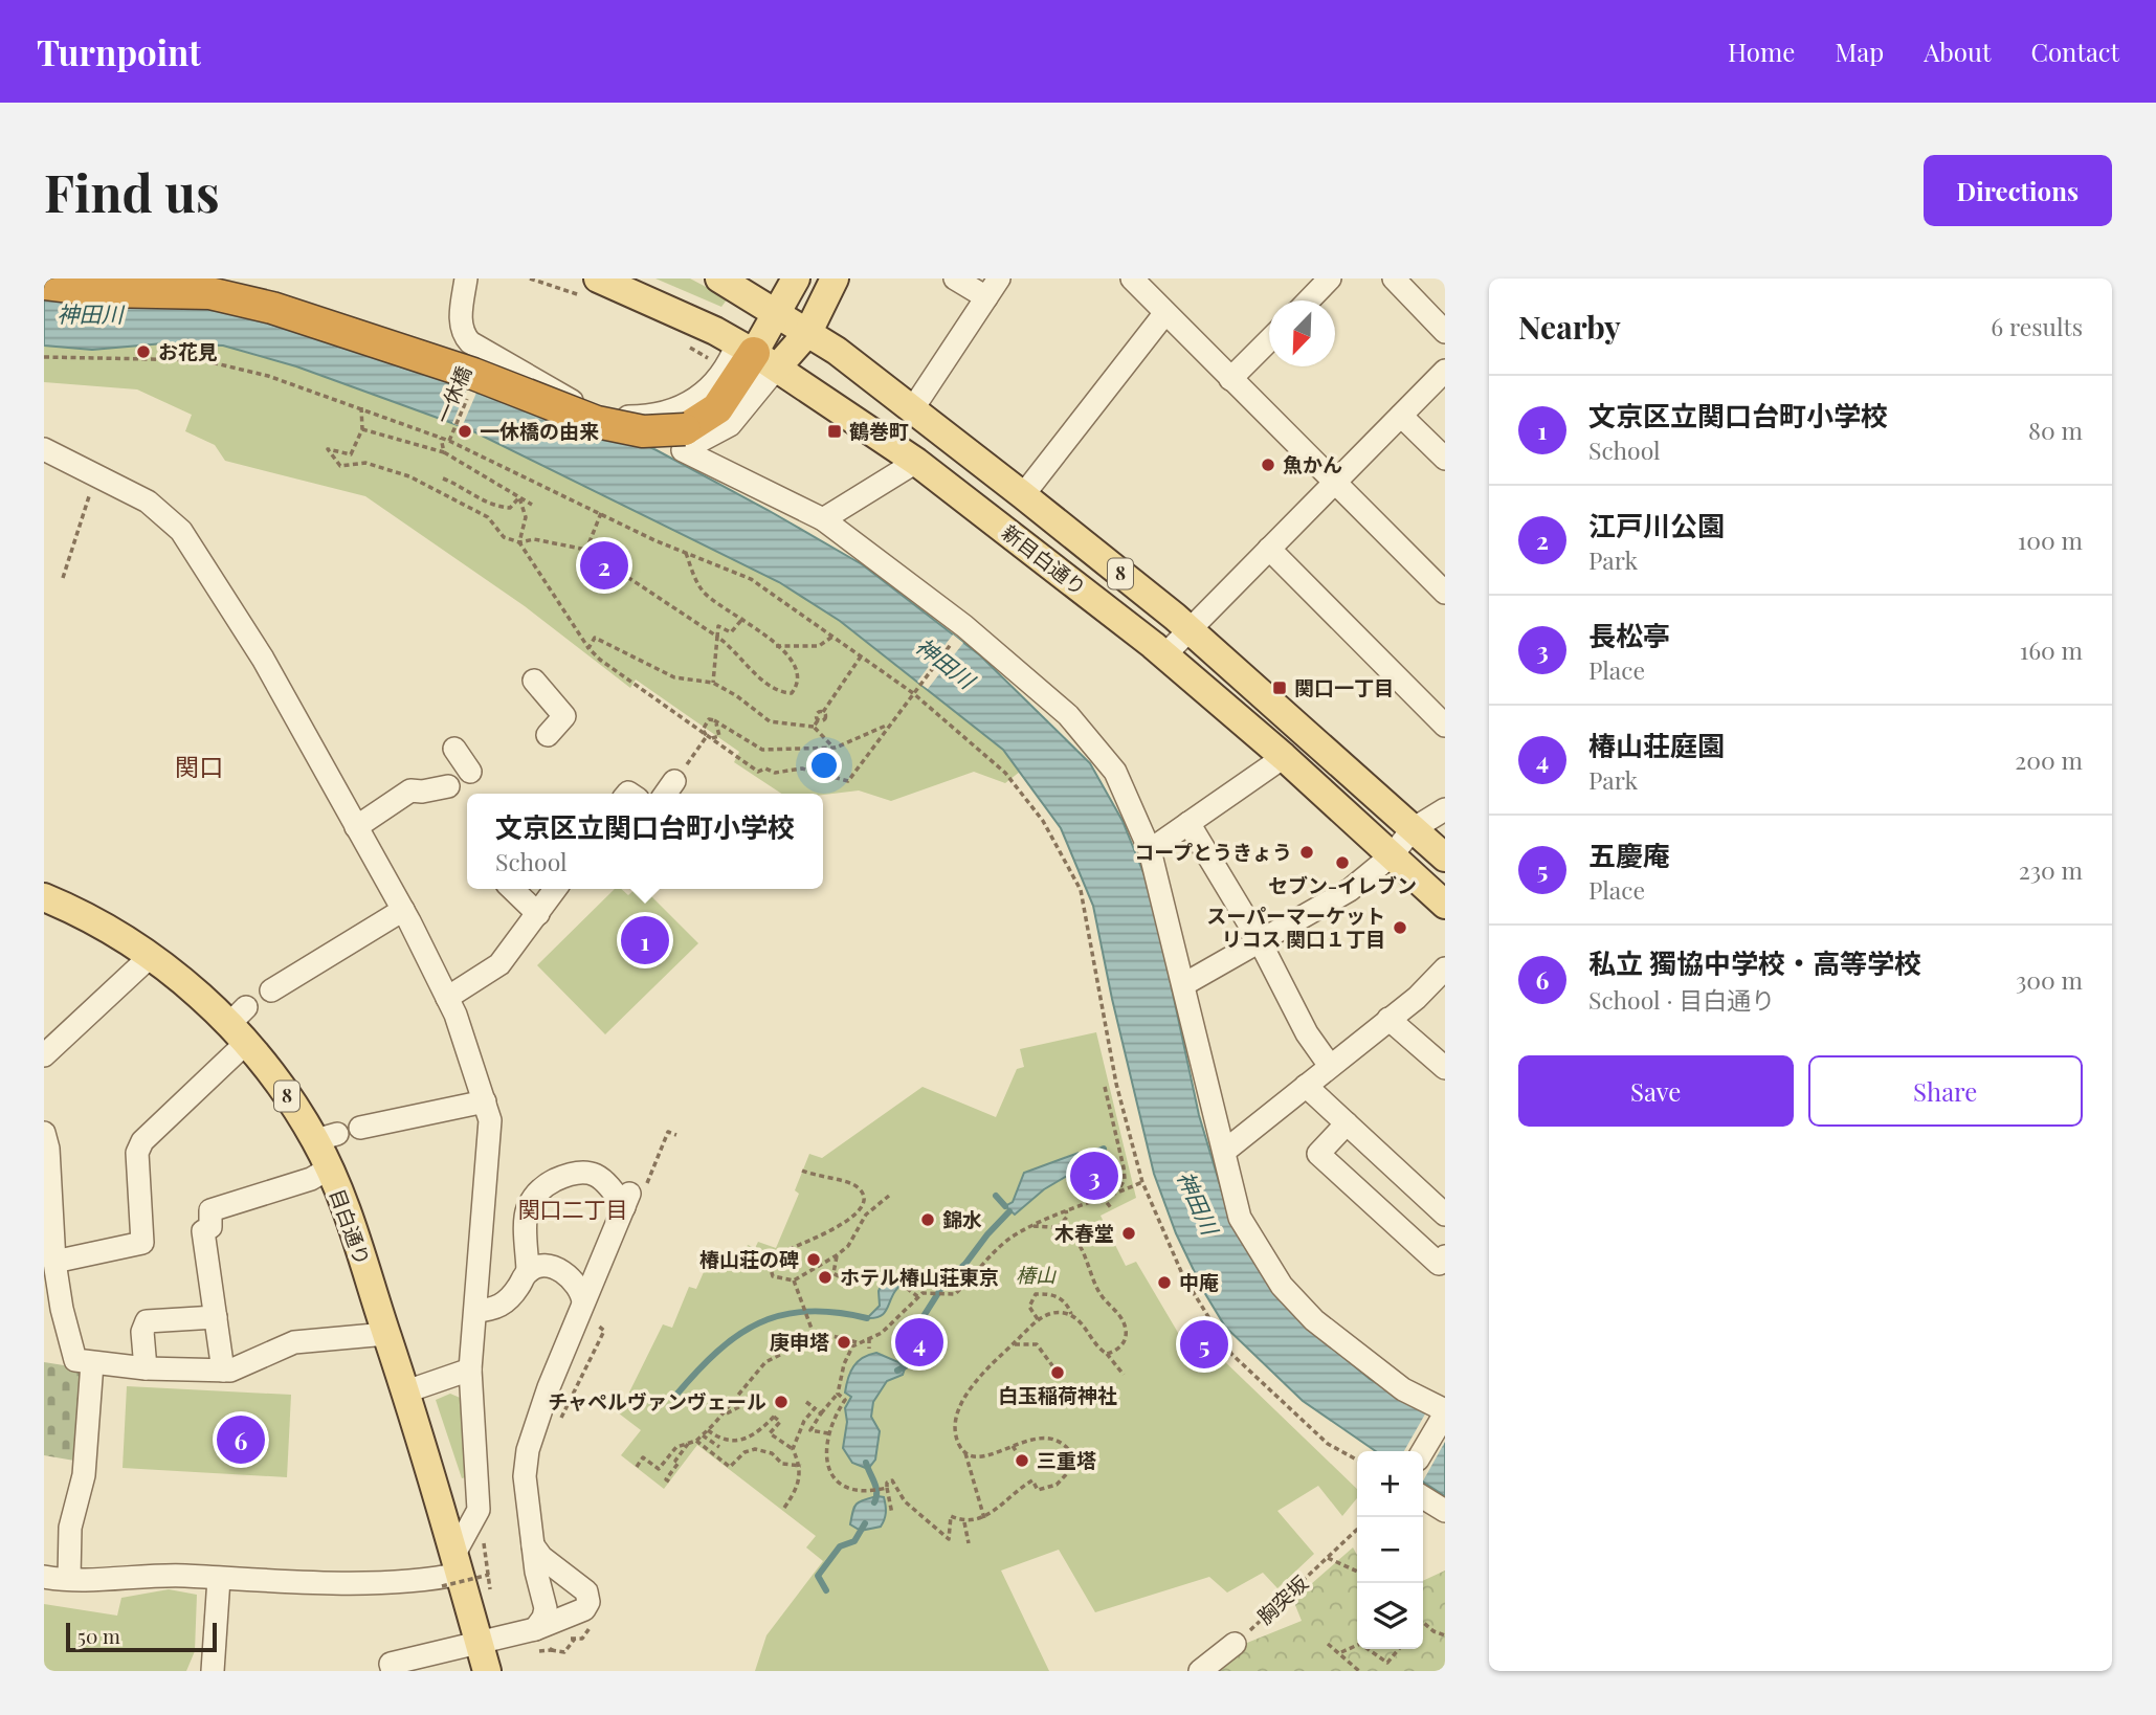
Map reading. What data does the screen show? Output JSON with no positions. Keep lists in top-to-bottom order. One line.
{"streets":{"main road":["新目白通り","8","目白通り"],"path":["一休橋","胸突坂"]},"districts":["関口","関口二丁目"],"water":["神田川"],"parks":["椿山"],"places":{"other":["お花見","一休橋の由来","魚かん","コープとうきょう","セブン-イレブン","スーパーマーケット リコス 関口１丁目","錦水","木春堂","椿山荘の碑","ホテル椿山荘東京","中庵","庚申塔","白玉稲荷神社","チャペルヴァンヴェール","三重塔"],"transit":["鶴巻町","関口一丁目"]},"scale_bar":"50 m","north":"bottom left","page":{"header":"Turnpoint","nav":["Home","Map","About","Contact"],"buttons":["Directions",["Save","Share"]],"title":"Find us","heading":["Nearby","6 results"],"list":[{"mark":"1","name":"文京区立関口台町小学校","note":"School","value":"80 m"},{"mark":"2","name":"江戸川公園","note":"Park","value":"100 m"},{"mark":"3","name":"長松亭","note":"Place","value":"160 m"},{"mark":"4","name":"椿山荘庭園","note":"Park","value":"200 m"},{"mark":"5","name":"五慶庵","note":"Place","value":"230 m"},{"mark":"6","name":"私立 獨協中学校・高等学校","note":"School · 目白通り","value":"300 m"}],"pins":["2","1","3","4","5","6"],"popup":["文京区立関口台町小学校","School"],"map_buttons":["+","−"],"scale":"50 m"}}
